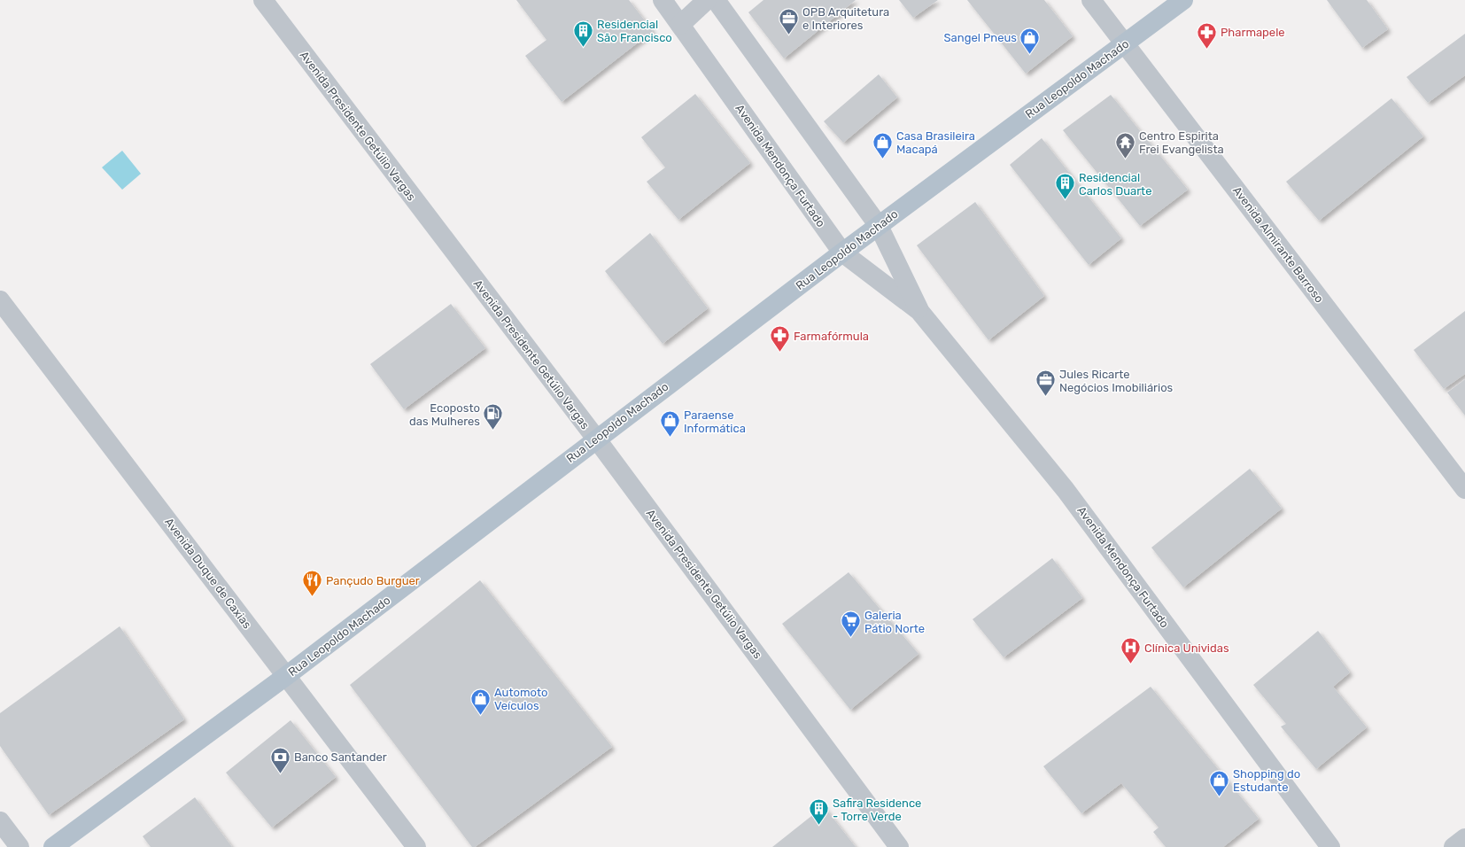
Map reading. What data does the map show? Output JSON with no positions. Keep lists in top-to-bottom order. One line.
{"streets":{"main road":["Rua Leopoldo Machado"],"street":["Avenida Presidente Getúlio Vargas","Avenida Mendonça Furtado","Avenida Almirante Barroso","Avenida Duque de Caxias"]},"crossings":[["Rua Leopoldo Machado","Avenida Presidente Getúlio Vargas"],["Rua Leopoldo Machado","Avenida Mendonça Furtado"],["Rua Leopoldo Machado","Avenida Almirante Barroso"],["Rua Leopoldo Machado","Avenida Duque de Caxias"]],"places":{"office":["OPB Arquitetura e Interiores","Jules Ricarte Negócios Imobiliários"],"building":["Residencial São Francisco","Residencial Carlos Duarte","Safira Residence - Torre Verde"],"pharmacy":["Pharmapele","Farmafórmula"],"shop":["Sangel Pneus","Casa Brasileira Macapá","Paraense Informática","Automoto Veículos","Shopping do Estudante"],"temple":["Centro Espirita Frei Evangelista"],"fuel station":["Ecoposto das Mulheres"],"restaurant":["Pançudo Burguer"],"supermarket":["Galeria Pátio Norte"],"hospital":["Clínica Unividas"],"bank":["Banco Santander"]}}
